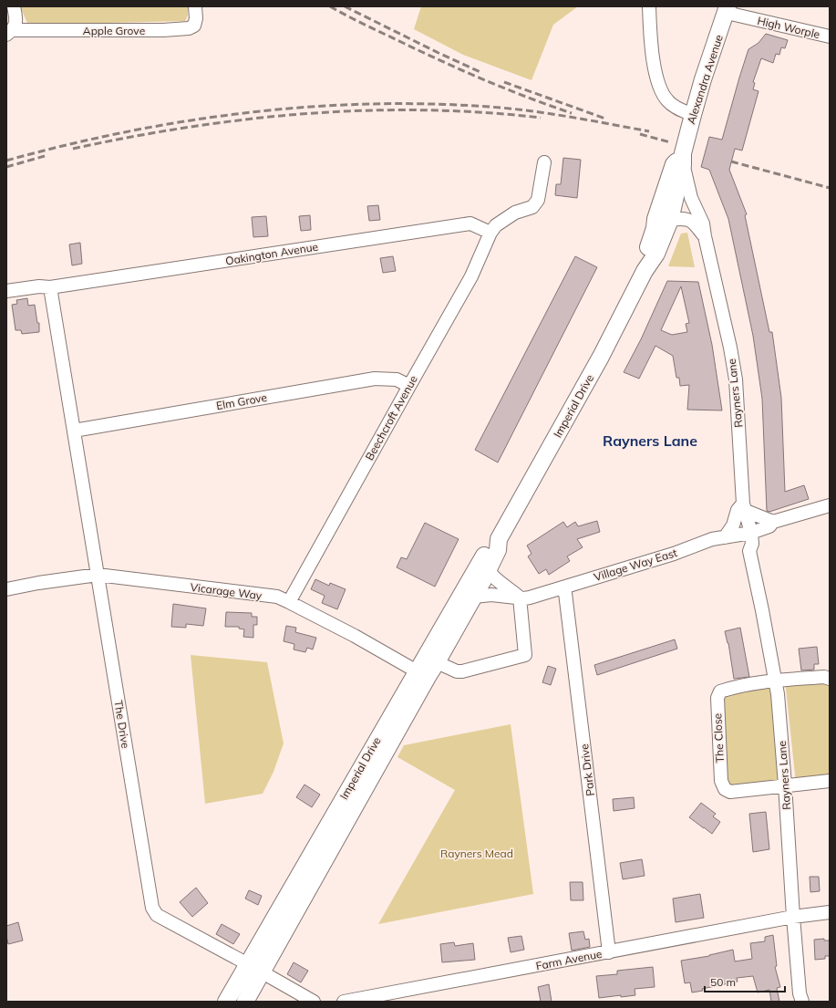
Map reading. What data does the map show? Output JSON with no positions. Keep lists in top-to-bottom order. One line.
{"streets":{"main road":["Alexandra Avenue","Imperial Drive"],"street":["High Worple","Apple Grove","Oakington Avenue","Rayners Lane","Elm Grove","Beechcroft Avenue","Village Way East","Vicarage Way","The Drive","The Close","Park Drive","Farm Avenue"]},"crossings":[["High Worple","Alexandra Avenue"],["Alexandra Avenue","Rayners Lane"],["Alexandra Avenue","Imperial Drive"],["Oakington Avenue","Beechcroft Avenue"],["Oakington Avenue","The Drive"],["Rayners Lane","Imperial Drive"],["Rayners Lane","Village Way East"],["Rayners Lane","The Close"],["Rayners Lane","Farm Avenue"],["Elm Grove","Beechcroft Avenue"],["Elm Grove","The Drive"],["Imperial Drive","Village Way East"],["Imperial Drive","Vicarage Way"],["Imperial Drive","The Drive"],["Beechcroft Avenue","Vicarage Way"],["Village Way East","Park Drive"],["Vicarage Way","The Drive"],["Park Drive","Farm Avenue"]],"districts":["Rayners Lane"],"parks":["Rayners Mead"],"scale_bar":"50 m"}
